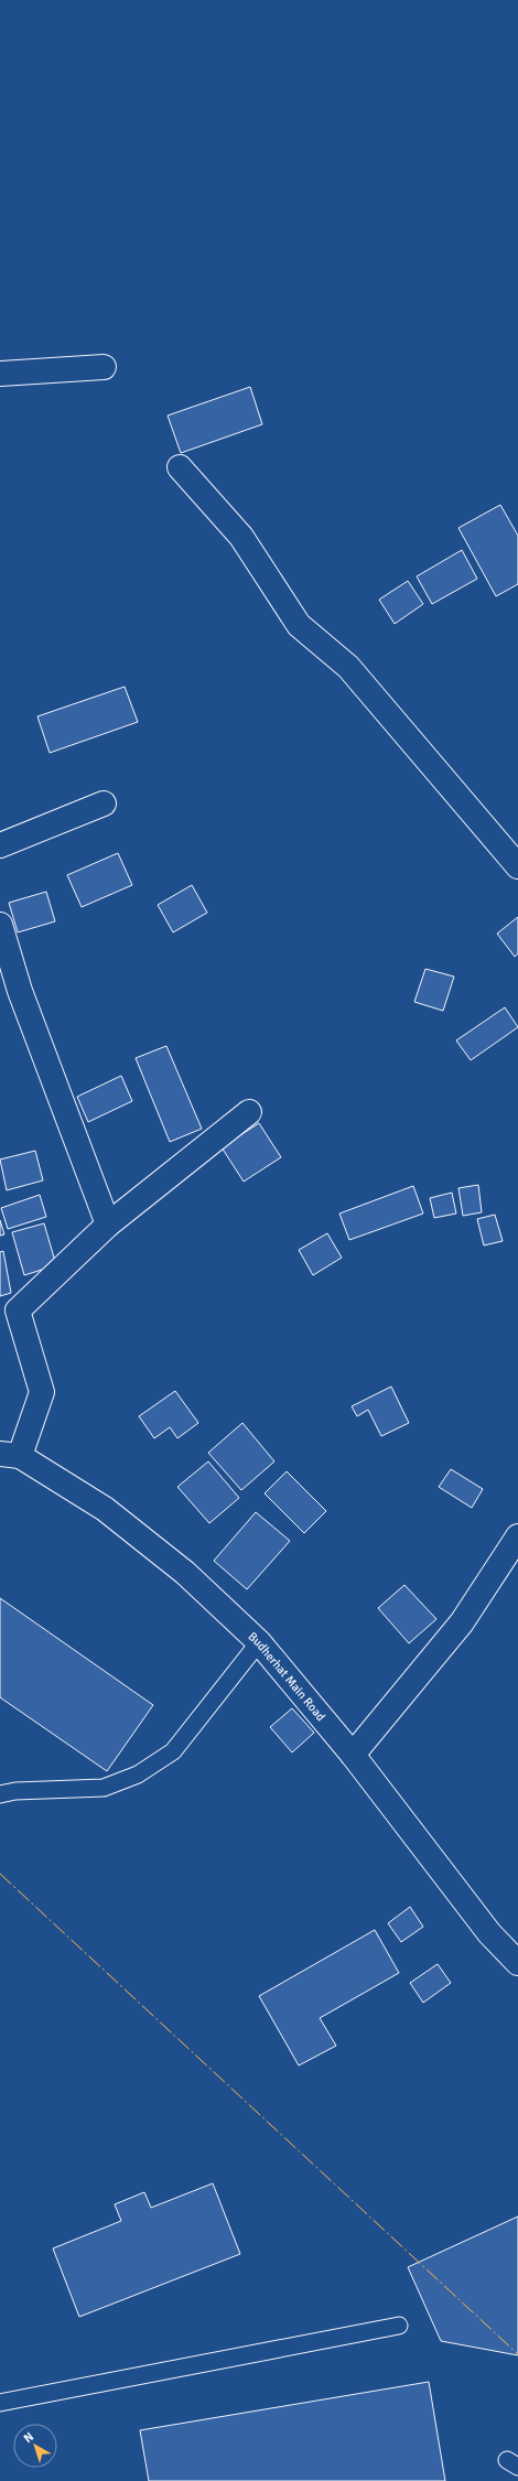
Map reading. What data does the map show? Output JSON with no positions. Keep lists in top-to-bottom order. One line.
{"streets":{"street":["Budherhat Main Road"]},"north":"top left"}
